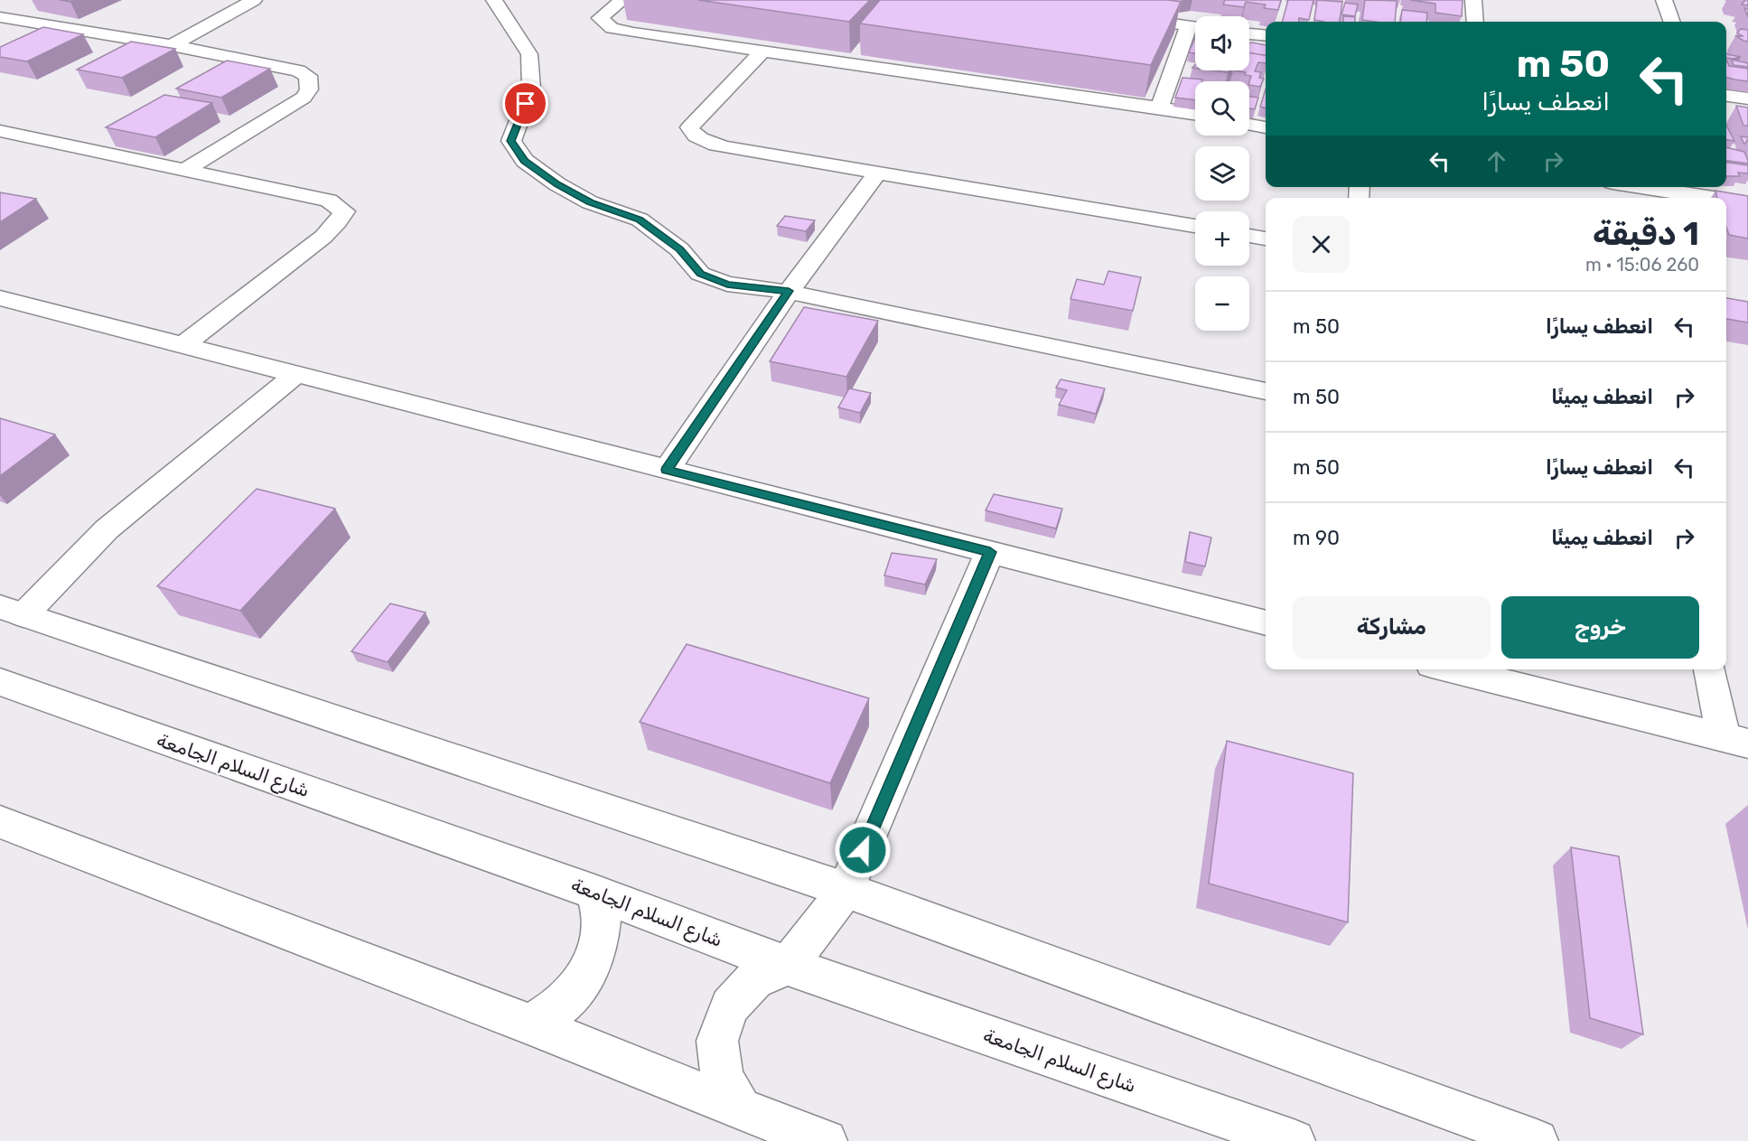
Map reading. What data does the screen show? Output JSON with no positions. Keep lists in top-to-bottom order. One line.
{"streets":{"street":["شارع السلام الجامعة"]},"page":{"map_buttons":["+","−"],"turn":["50 m","انعطف يسارًا"],"heading":["1 دقيقة","260 m · 15:06"],"list":[{"name":"انعطف يسارًا","value":"50 m"},{"name":"انعطف يمينًا","value":"50 m"},{"name":"انعطف يسارًا","value":"50 m"},{"name":"انعطف يمينًا","value":"90 m"}],"buttons":["خروج","مشاركة"]}}
